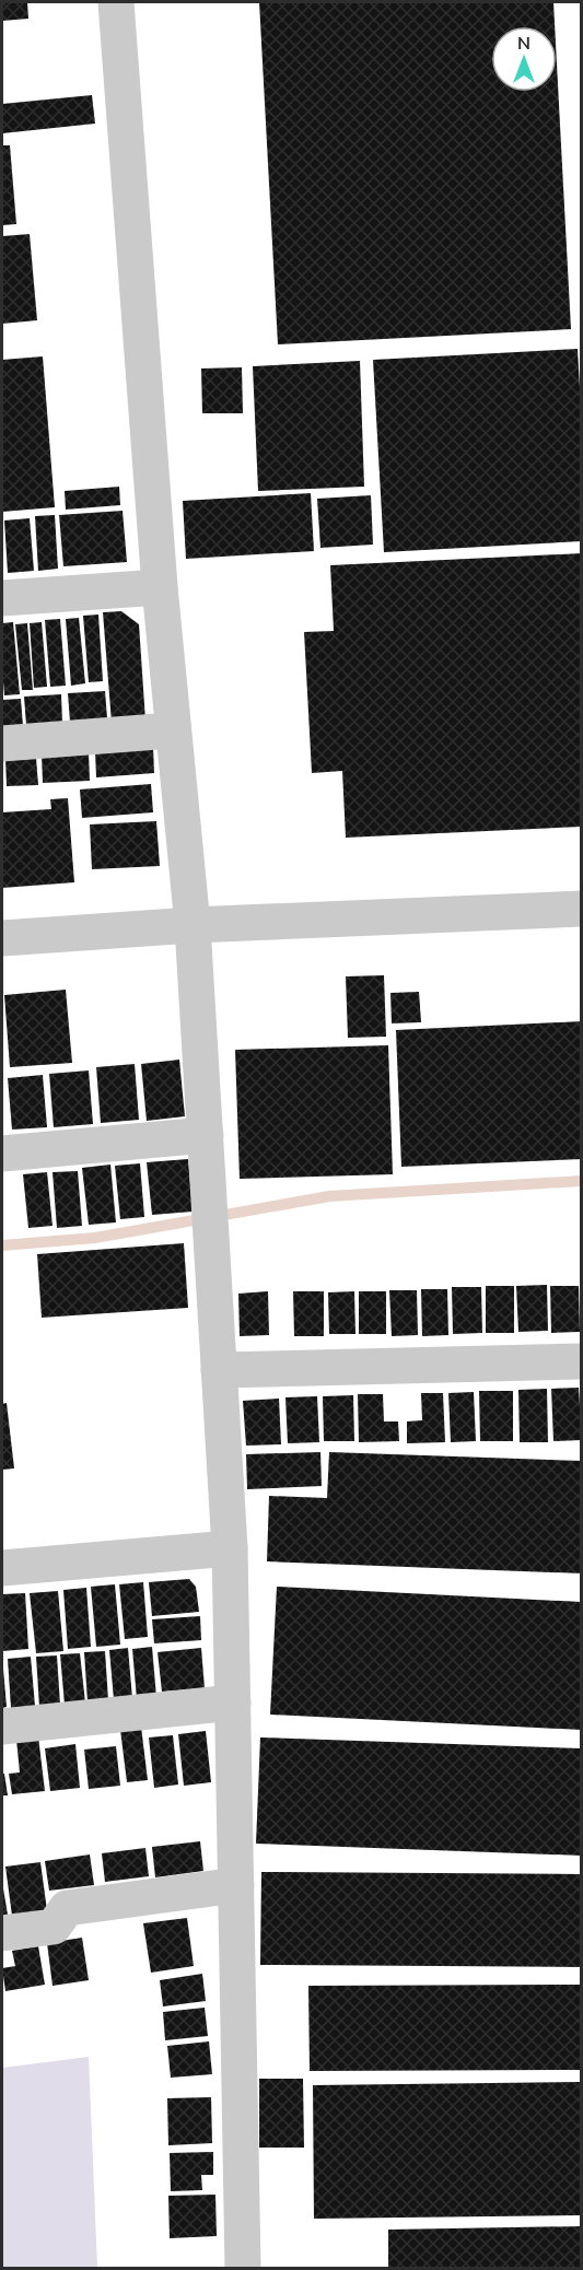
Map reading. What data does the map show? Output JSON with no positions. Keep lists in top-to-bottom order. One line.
{"north":"top"}
